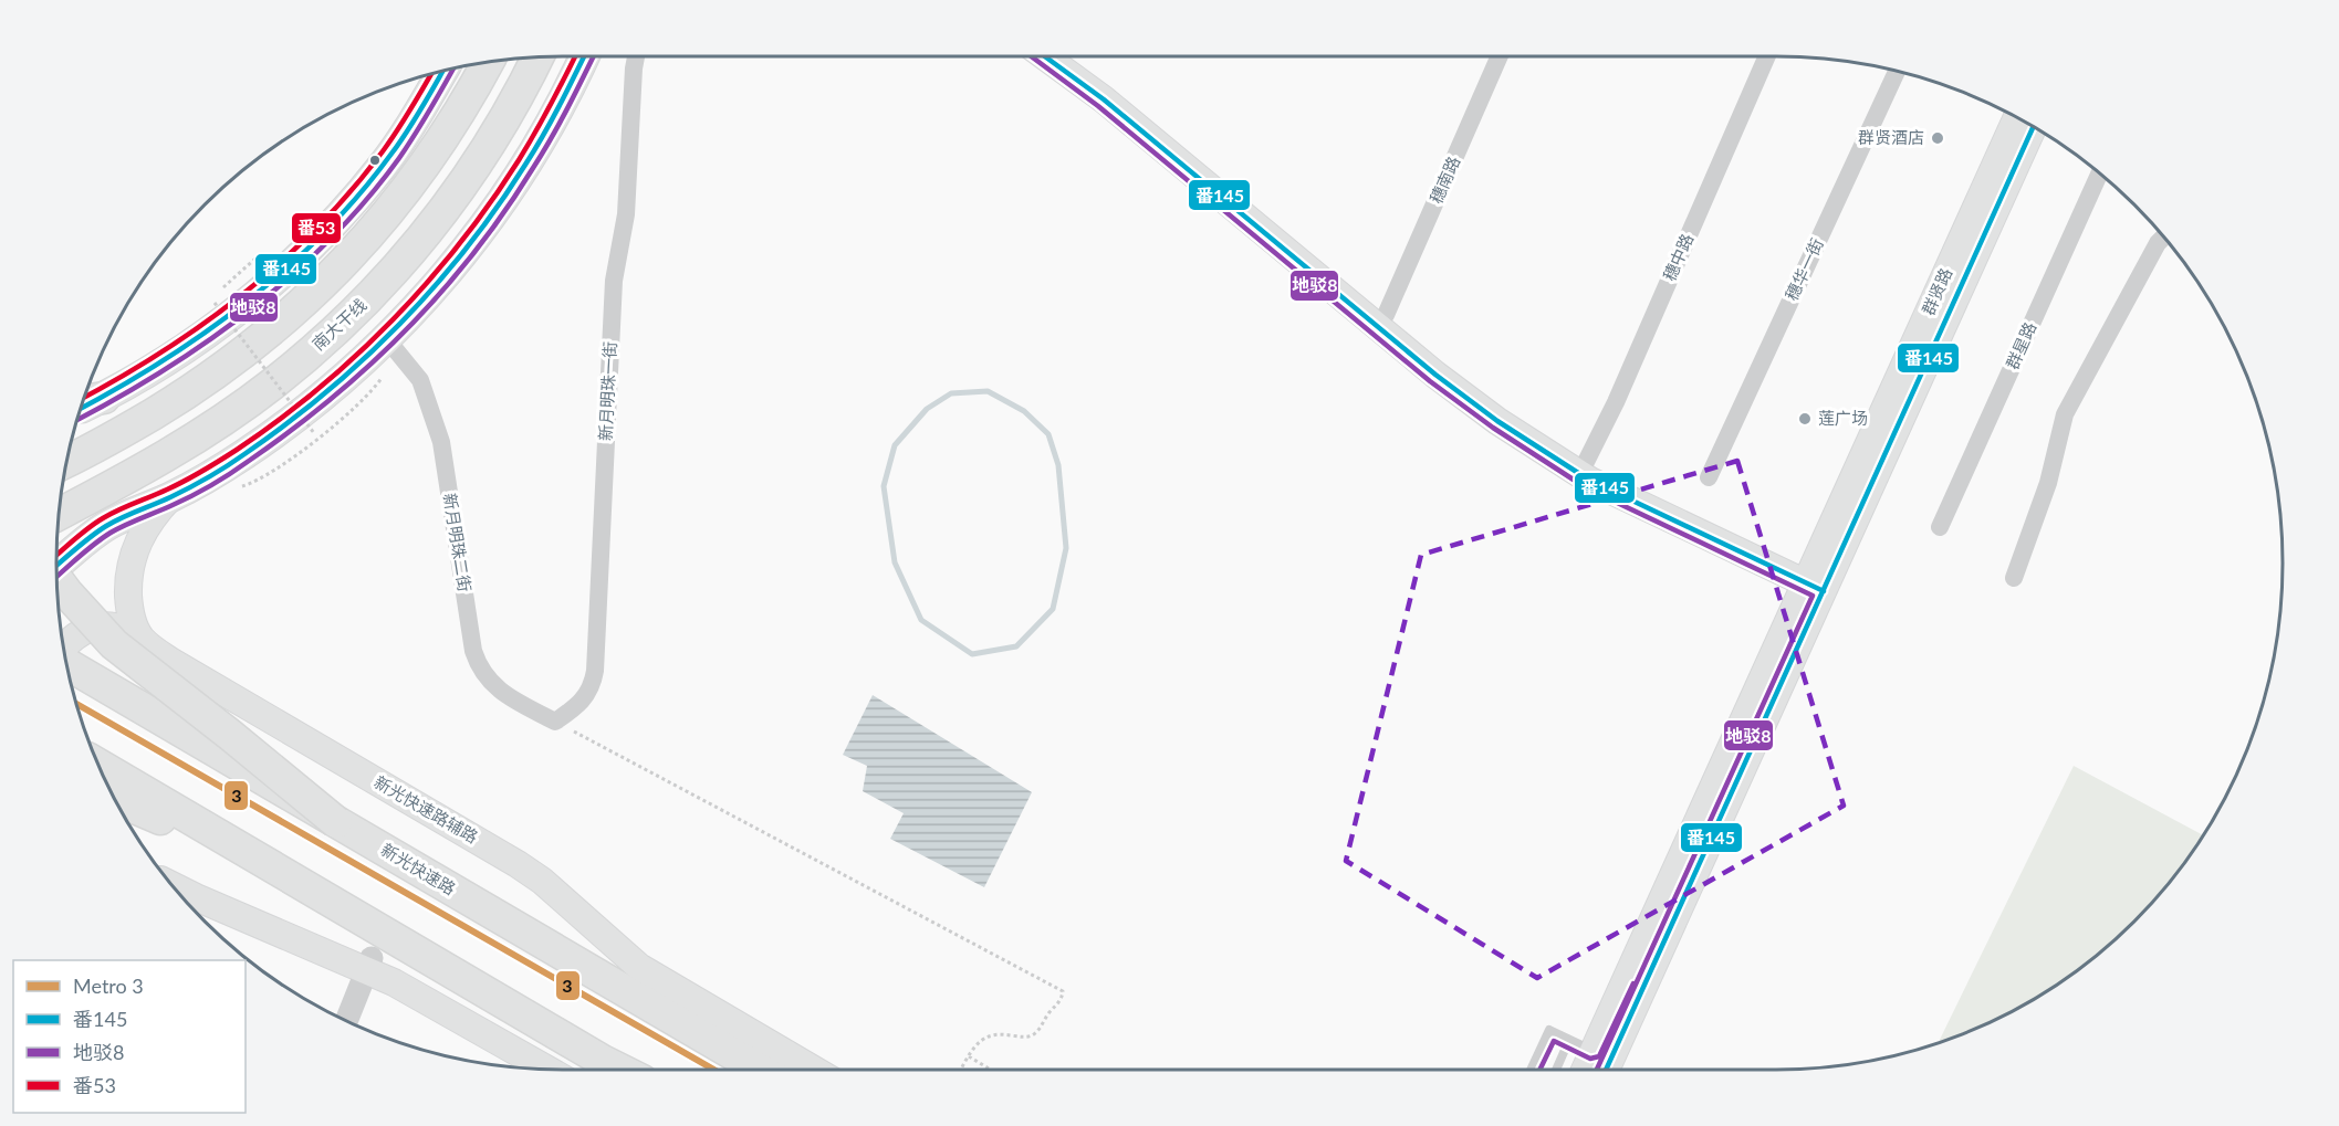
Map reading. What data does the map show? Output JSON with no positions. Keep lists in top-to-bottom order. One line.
{"streets":{"highway":["南大干线","新光快速路"],"main road":["群贤路","新光快速路辅路"],"street":["穗南路","穗中路","穗华一街","群星路","新月明珠一街","新月明珠二街"]},"crossings":[["新月明珠一街","新月明珠二街"]],"places":["群贤酒店","莲广场"],"lines":["transit line 番145","transit line 地驳8","transit line 番53","metro line 3"],"legend":["Metro 3","番145","地驳8","番53"]}
